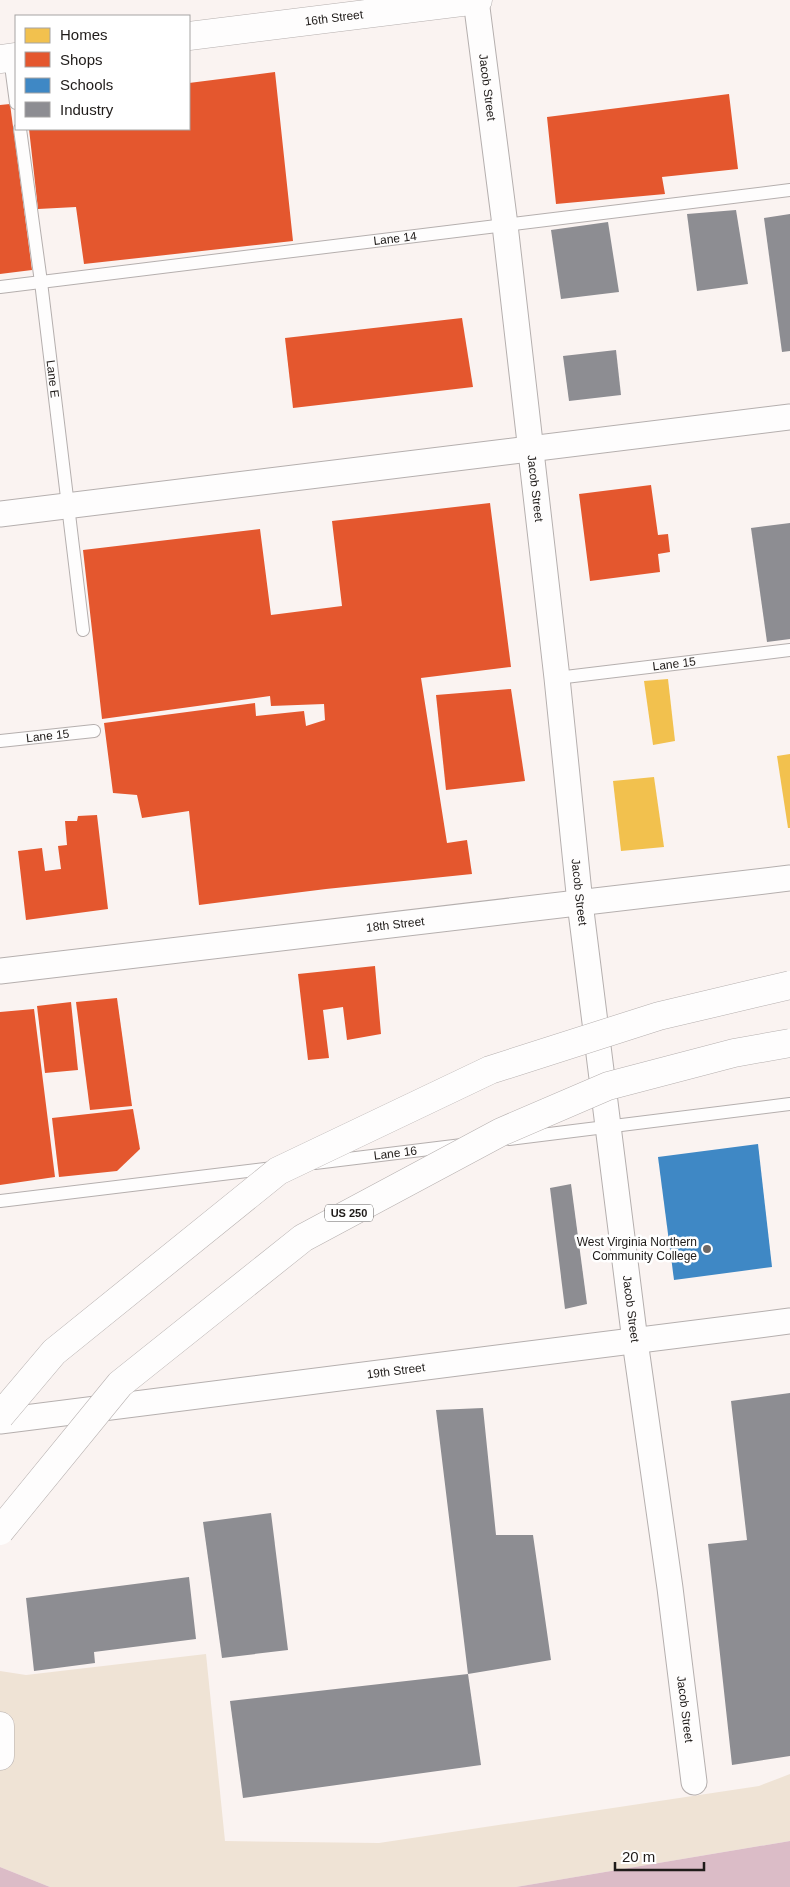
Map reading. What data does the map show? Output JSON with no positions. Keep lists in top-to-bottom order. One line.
{"streets":{"main road":["16th Street","US 250"],"street":["Jacob Street","18th Street","19th Street"],"lane":["Lane 14","Lane E","Lane 15","Lane 16"]},"crossings":[["16th Street","Jacob Street"],["Jacob Street","Lane 14"],["Jacob Street","Lane 15"],["Jacob Street","18th Street"],["Jacob Street","Lane 16"],["Jacob Street","19th Street"],["Lane 14","Lane E"]],"places":["West Virginia Northern Community College"],"legend":["Homes","Shops","Schools","Industry"],"scale_bar":"20 m"}
